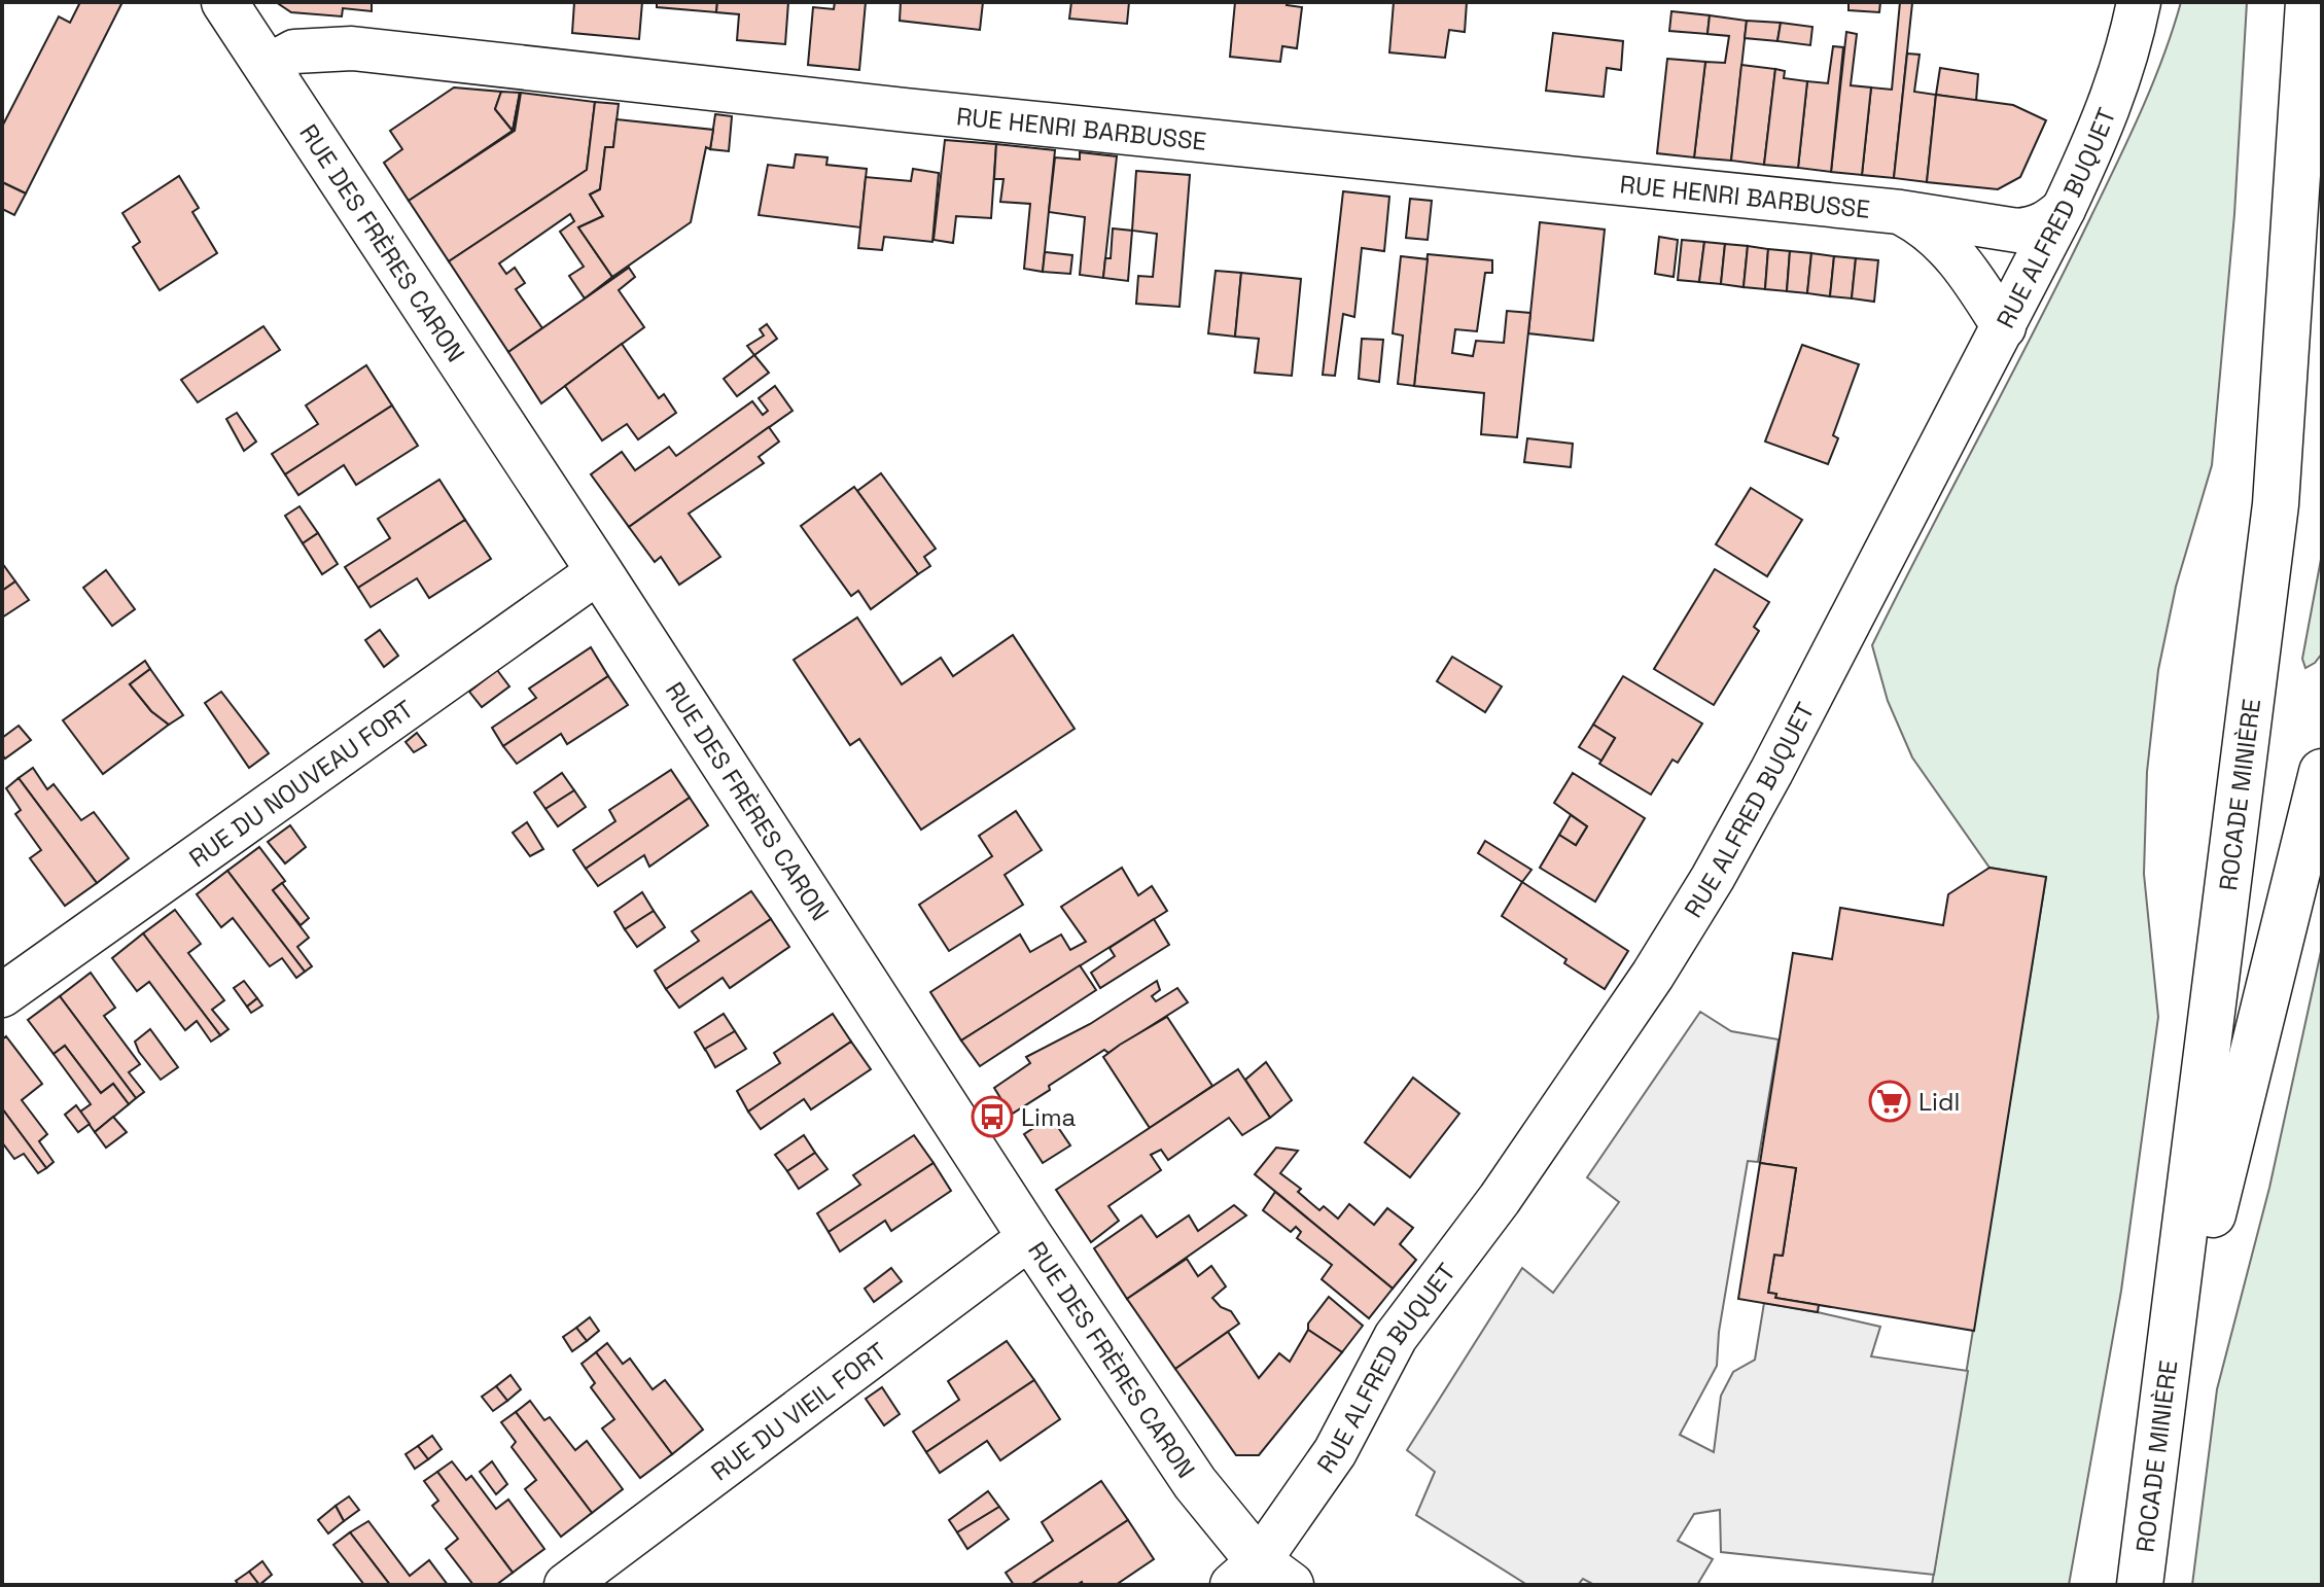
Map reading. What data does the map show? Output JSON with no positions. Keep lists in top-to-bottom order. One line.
{"streets":{"main road":["RUE DES FRÈRES CARON","ROCADE MINIÈRE"],"street":["RUE HENRI BARBUSSE","RUE ALFRED BUQUET","RUE DU NOUVEAU FORT","RUE DU VIEIL FORT"]},"crossings":[["RUE HENRI BARBUSSE","RUE ALFRED BUQUET"],["RUE HENRI BARBUSSE","RUE DES FRÈRES CARON"],["RUE ALFRED BUQUET","RUE DES FRÈRES CARON"],["RUE DES FRÈRES CARON","RUE DU NOUVEAU FORT"],["RUE DES FRÈRES CARON","RUE DU VIEIL FORT"]],"places":{"supermarket":["Lidl"],"bus stop":["Lima"]}}
